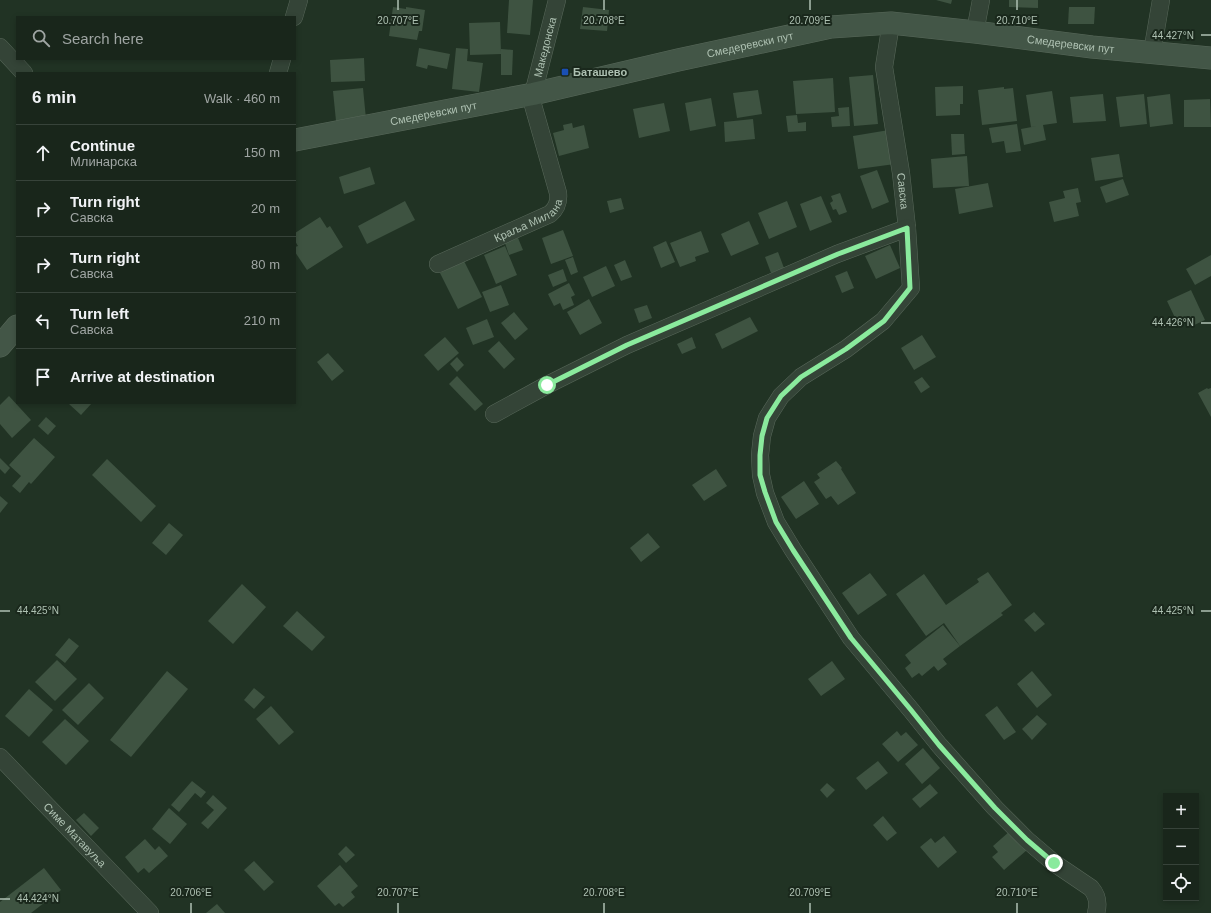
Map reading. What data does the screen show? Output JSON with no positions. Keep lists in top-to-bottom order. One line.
{"streets":{"street":["Смедеревски пут","Македонска","Савска","Краља Милана","Симе Матавуља"]},"crossings":[["Смедеревски пут","Македонска"],["Смедеревски пут","Савска"],["Смедеревски пут","Краља Милана"],["Македонска","Краља Милана"]],"places":{"transit":["Баташево"]},"page":{"search":"Search here","heading":["6 min","Walk · 460 m"],"list":[["Continue","Млинарска","150 m"],["Turn right","Савска","20 m"],["Turn right","Савска","80 m"],["Turn left","Савска","210 m"],"Arrive at destination"],"map_buttons":["+","−"]},"coordinates":["20.707°E","20.708°E","20.709°E","20.710°E","44.427°N","44.426°N","44.425°N","20.706°E","44.424°N"]}
